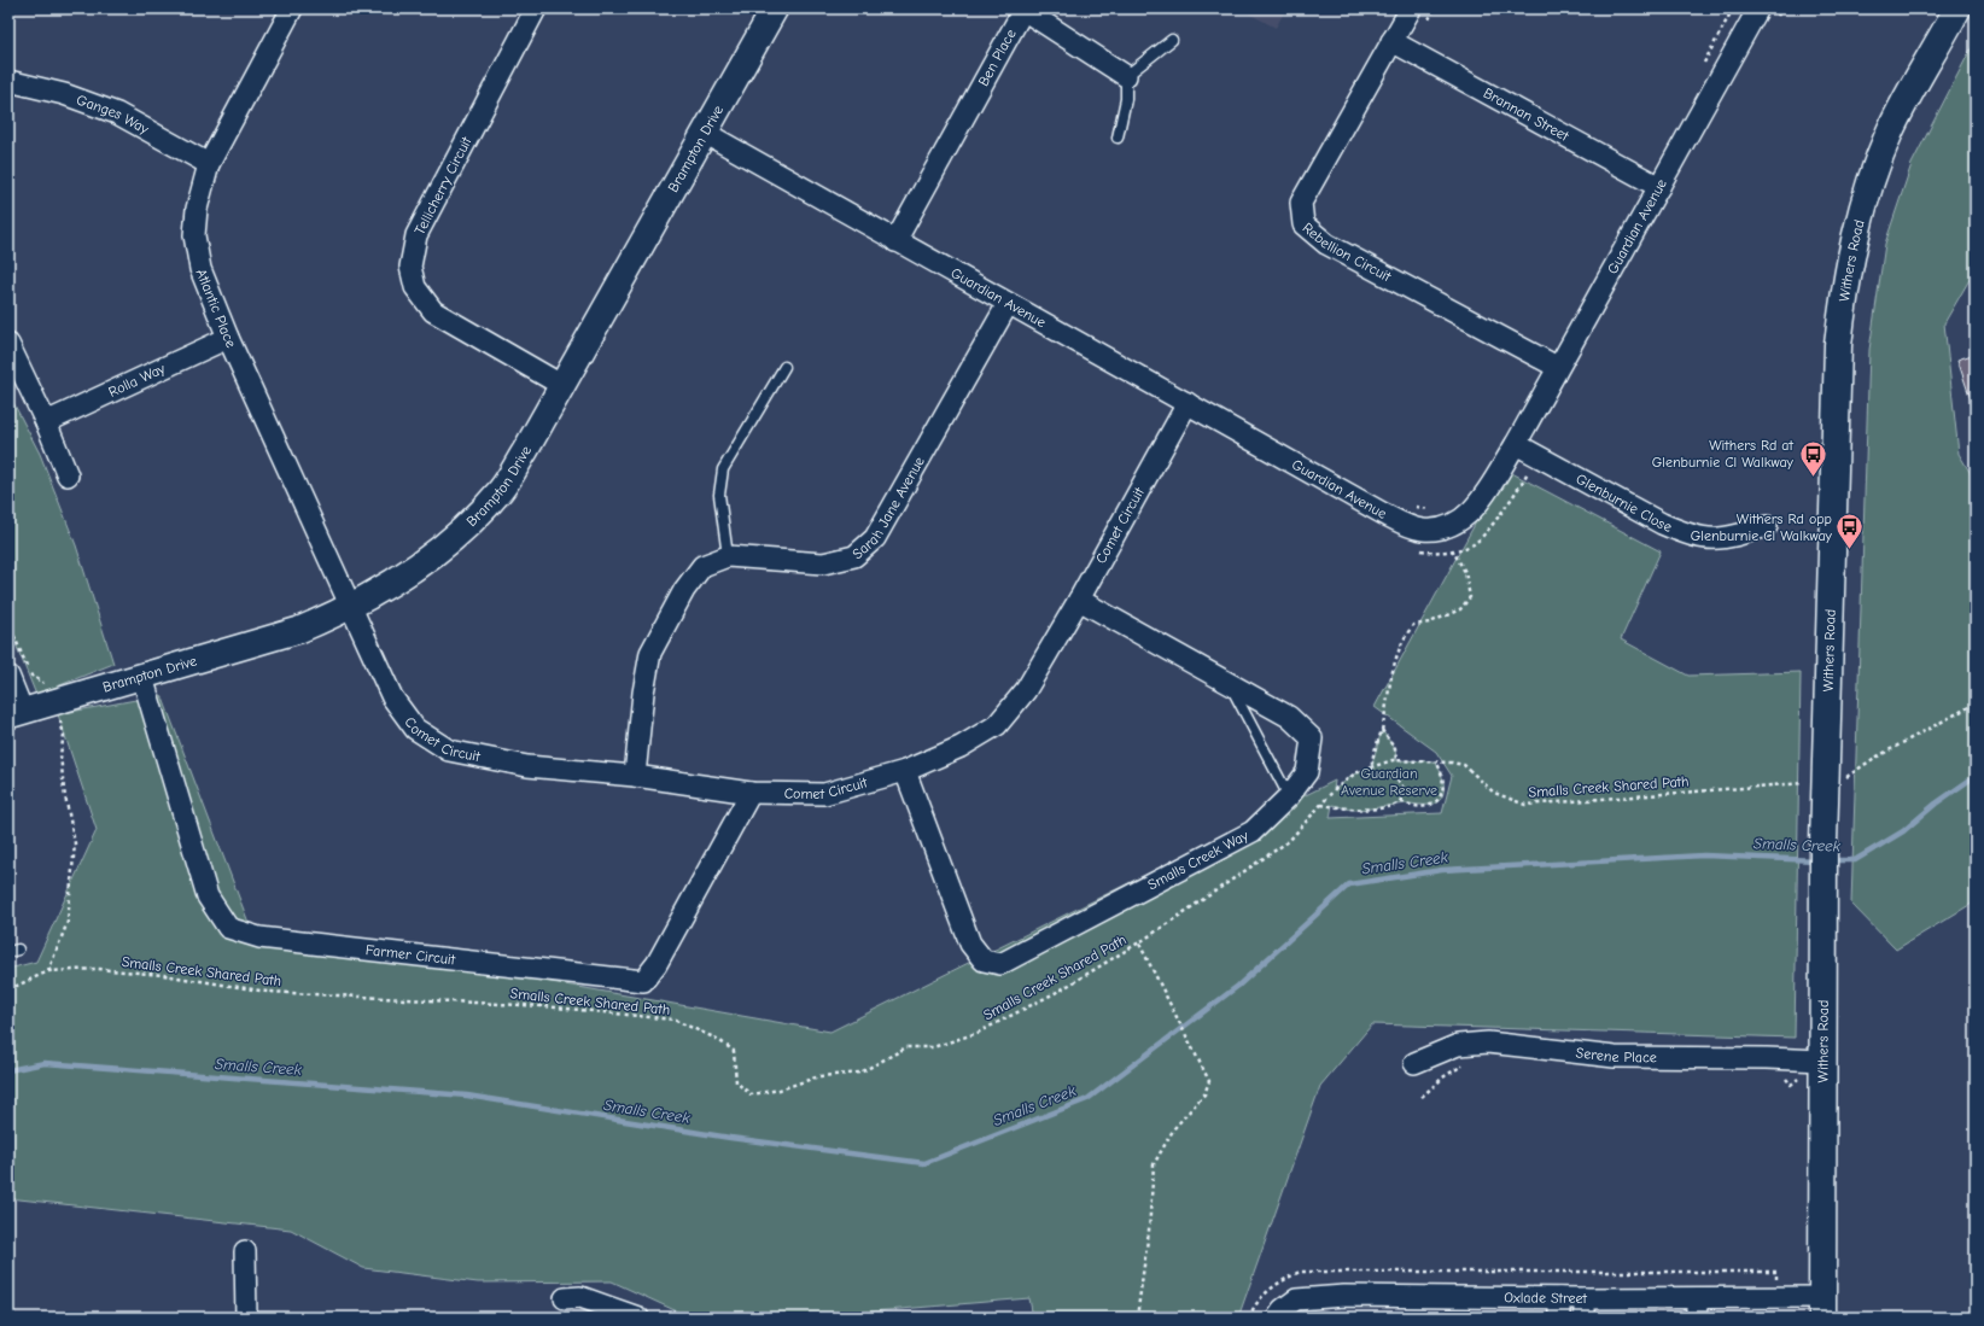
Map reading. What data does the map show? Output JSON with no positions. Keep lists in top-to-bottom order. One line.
{"streets":{"main road":["Withers Road"],"street":["Ben Place","Ganges Way","Brannan Street","Brampton Drive","Tellicherry Circuit","Guardian Avenue","Rebellion Circuit","Atlantic Place","Rolla Way","Glenburnie Close","Sarah Jane Avenue","Comet Circuit","Smalls Creek Way","Farmer Circuit","Serene Place","Oxlade Street"],"path":["Smalls Creek Shared Path"]},"crossings":[["Ben Place","Guardian Avenue"],["Ganges Way","Atlantic Place"],["Brannan Street","Guardian Avenue"],["Brannan Street","Rebellion Circuit"],["Brampton Drive","Tellicherry Circuit"],["Brampton Drive","Guardian Avenue"],["Brampton Drive","Atlantic Place"],["Brampton Drive","Comet Circuit"],["Brampton Drive","Farmer Circuit"],["Guardian Avenue","Rebellion Circuit"],["Guardian Avenue","Glenburnie Close"],["Guardian Avenue","Sarah Jane Avenue"],["Guardian Avenue","Comet Circuit"],["Withers Road","Serene Place"],["Withers Road","Oxlade Street"],["Atlantic Place","Rolla Way"],["Atlantic Place","Comet Circuit"],["Sarah Jane Avenue","Comet Circuit"],["Comet Circuit","Smalls Creek Way"],["Comet Circuit","Farmer Circuit"]],"water":["Smalls Creek"],"parks":["Guardian Avenue Reserve"],"places":{"bus stop":["Withers Rd at Glenburnie Cl Walkway","Withers Rd opp Glenburnie Cl Walkway"]}}
